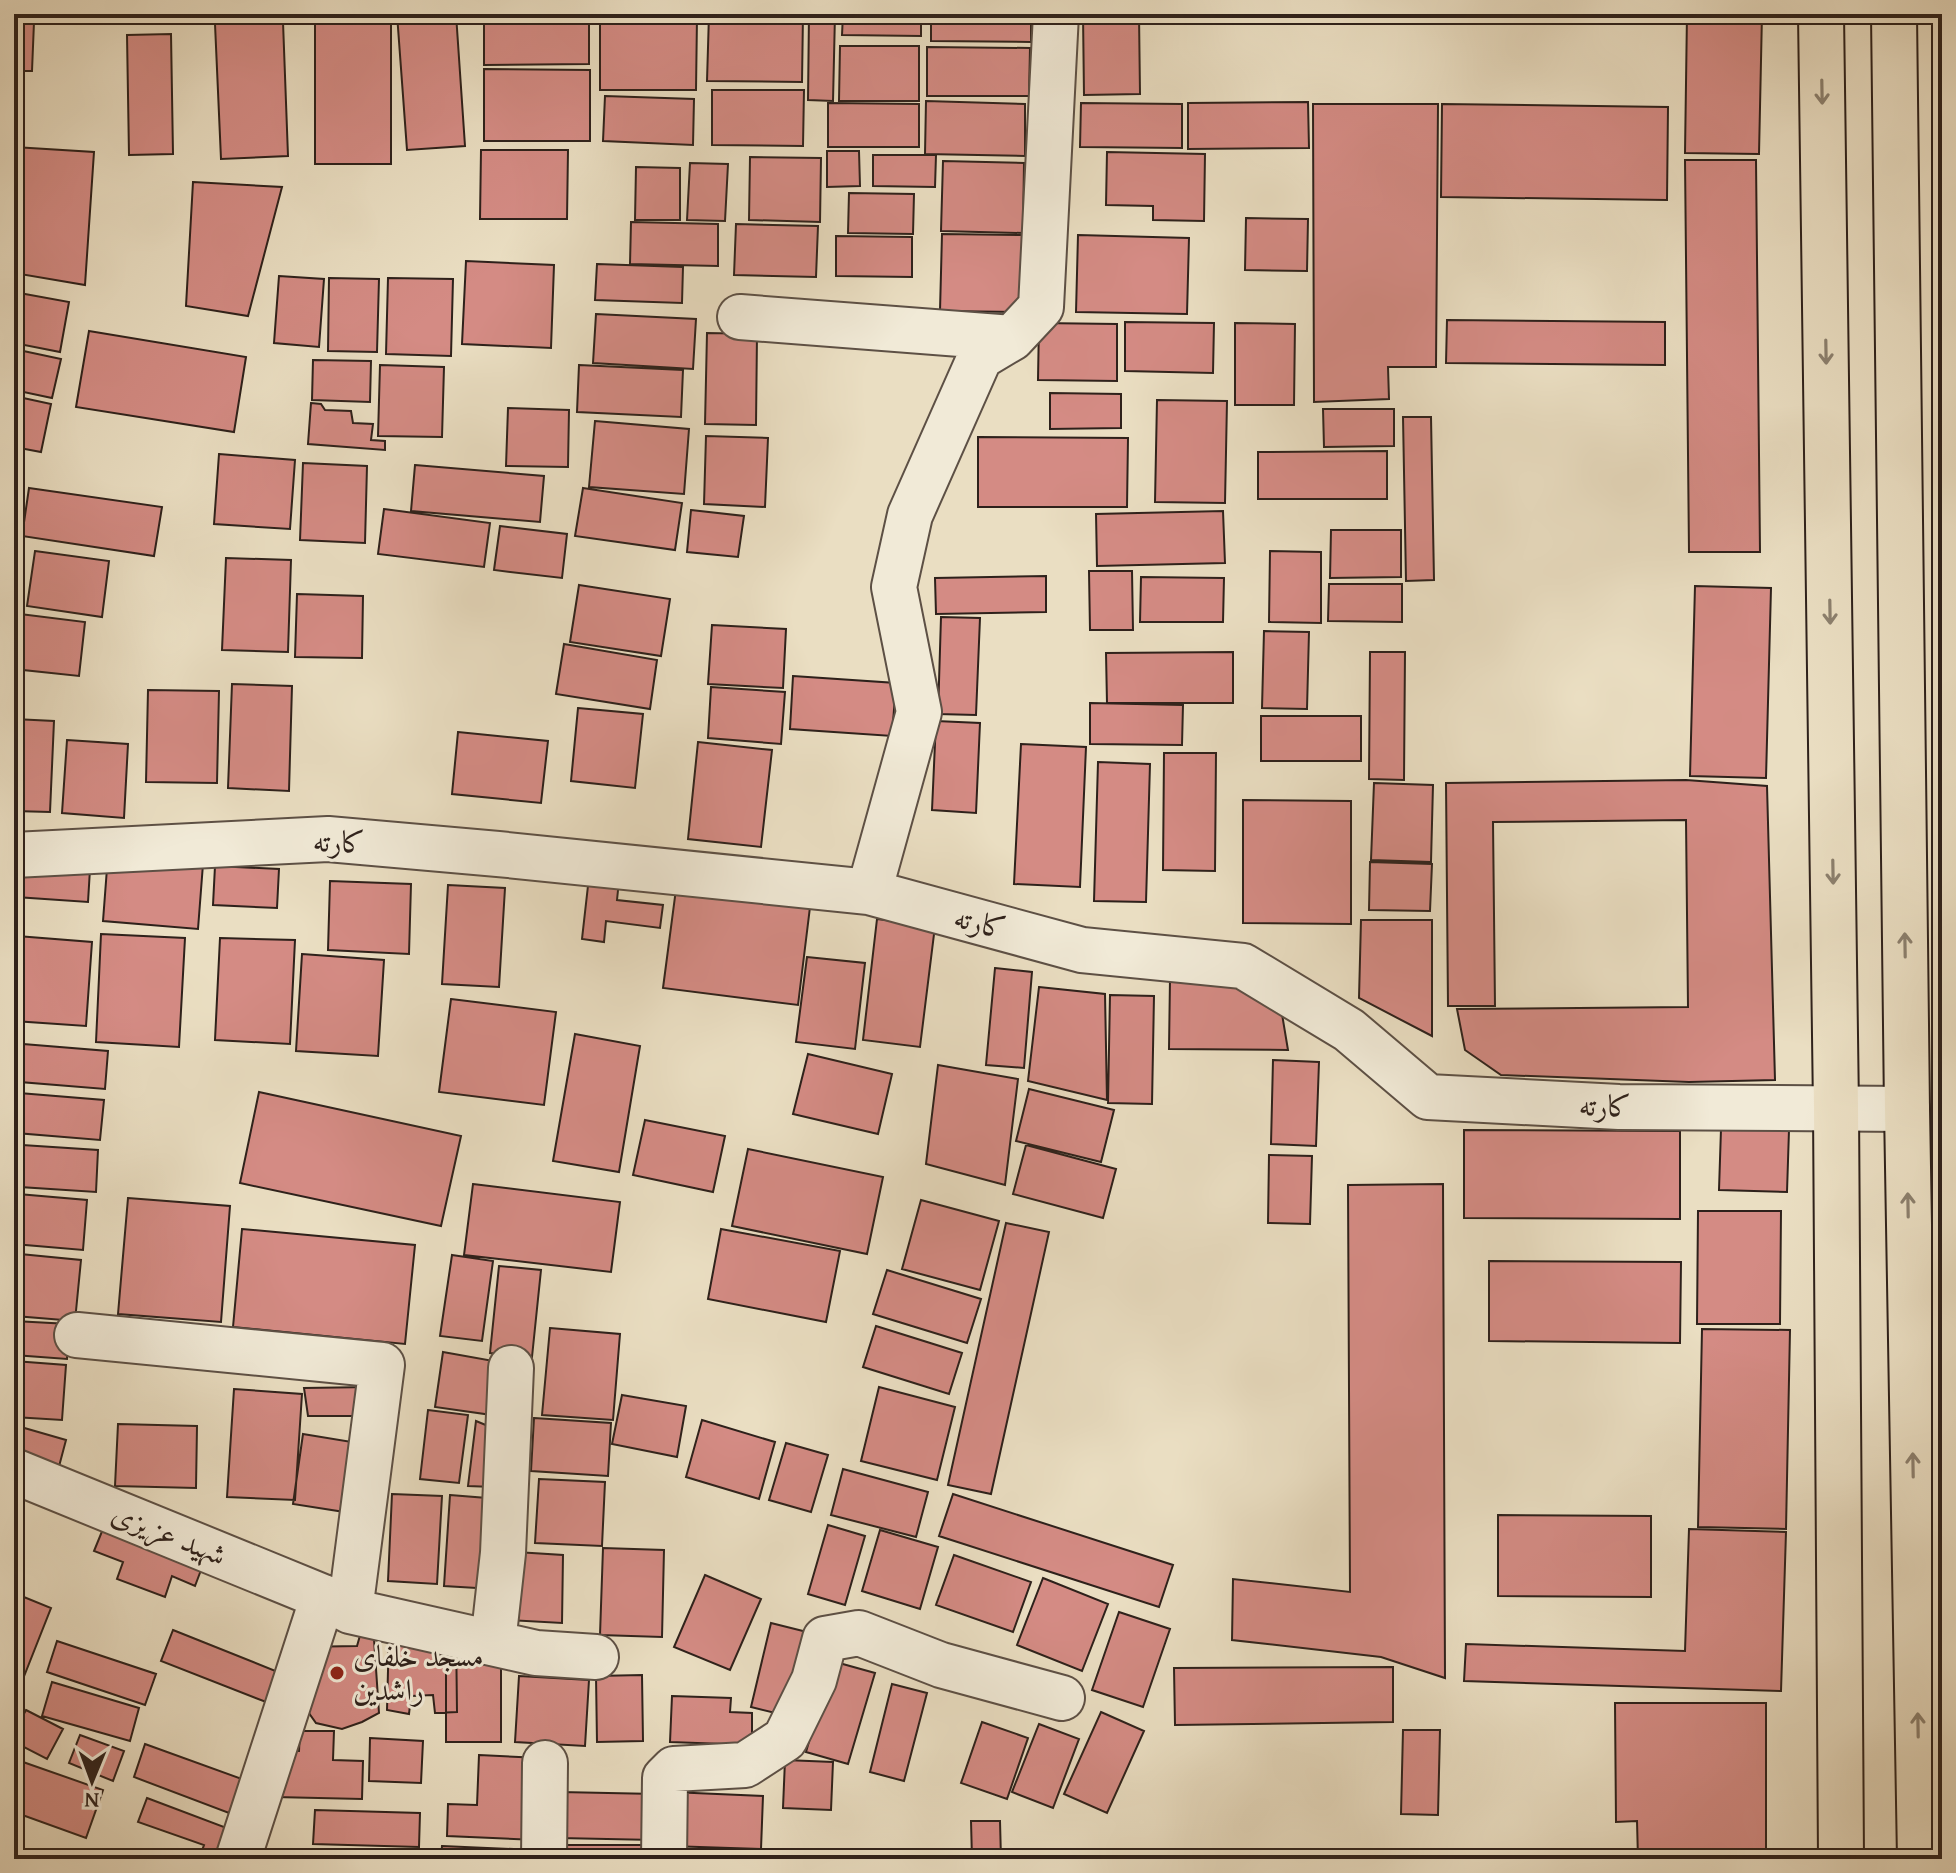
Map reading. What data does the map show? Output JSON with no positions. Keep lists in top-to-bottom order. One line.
{"streets":{"street":["کارته","شهید عزیزی"]},"places":["مسجد خلفای راشدین"],"north":"bottom"}
